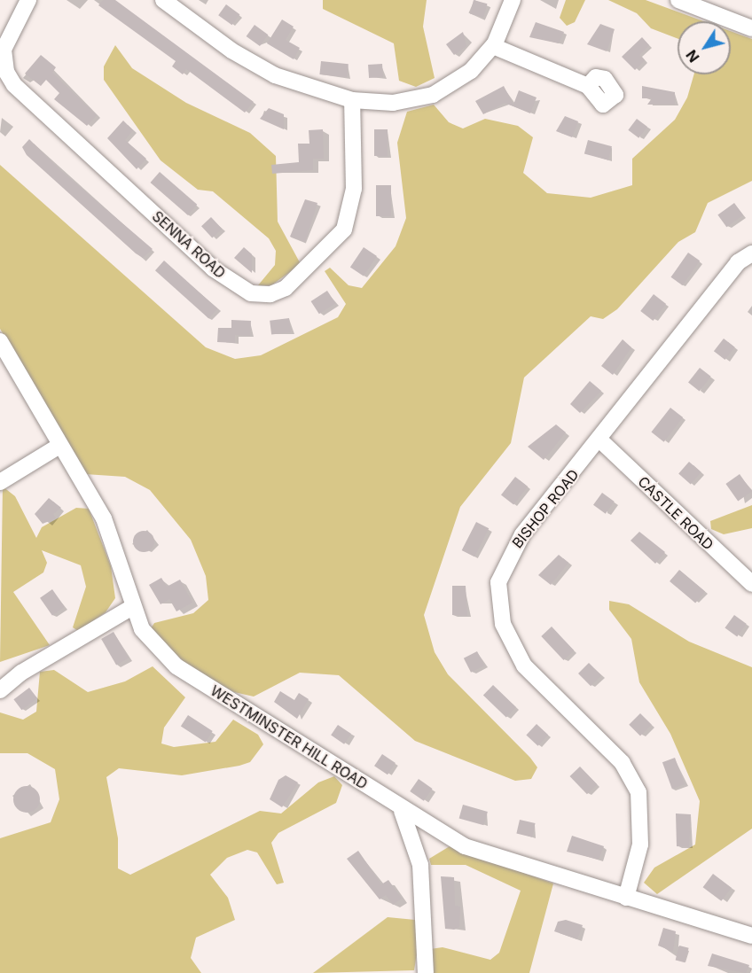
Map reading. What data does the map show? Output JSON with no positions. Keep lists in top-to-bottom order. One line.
{"streets":{"street":["SENNA ROAD","BISHOP ROAD","CASTLE ROAD","WESTMINSTER HILL ROAD"]},"crossings":[["BISHOP ROAD","CASTLE ROAD"],["BISHOP ROAD","WESTMINSTER HILL ROAD"]],"north":"bottom left"}
